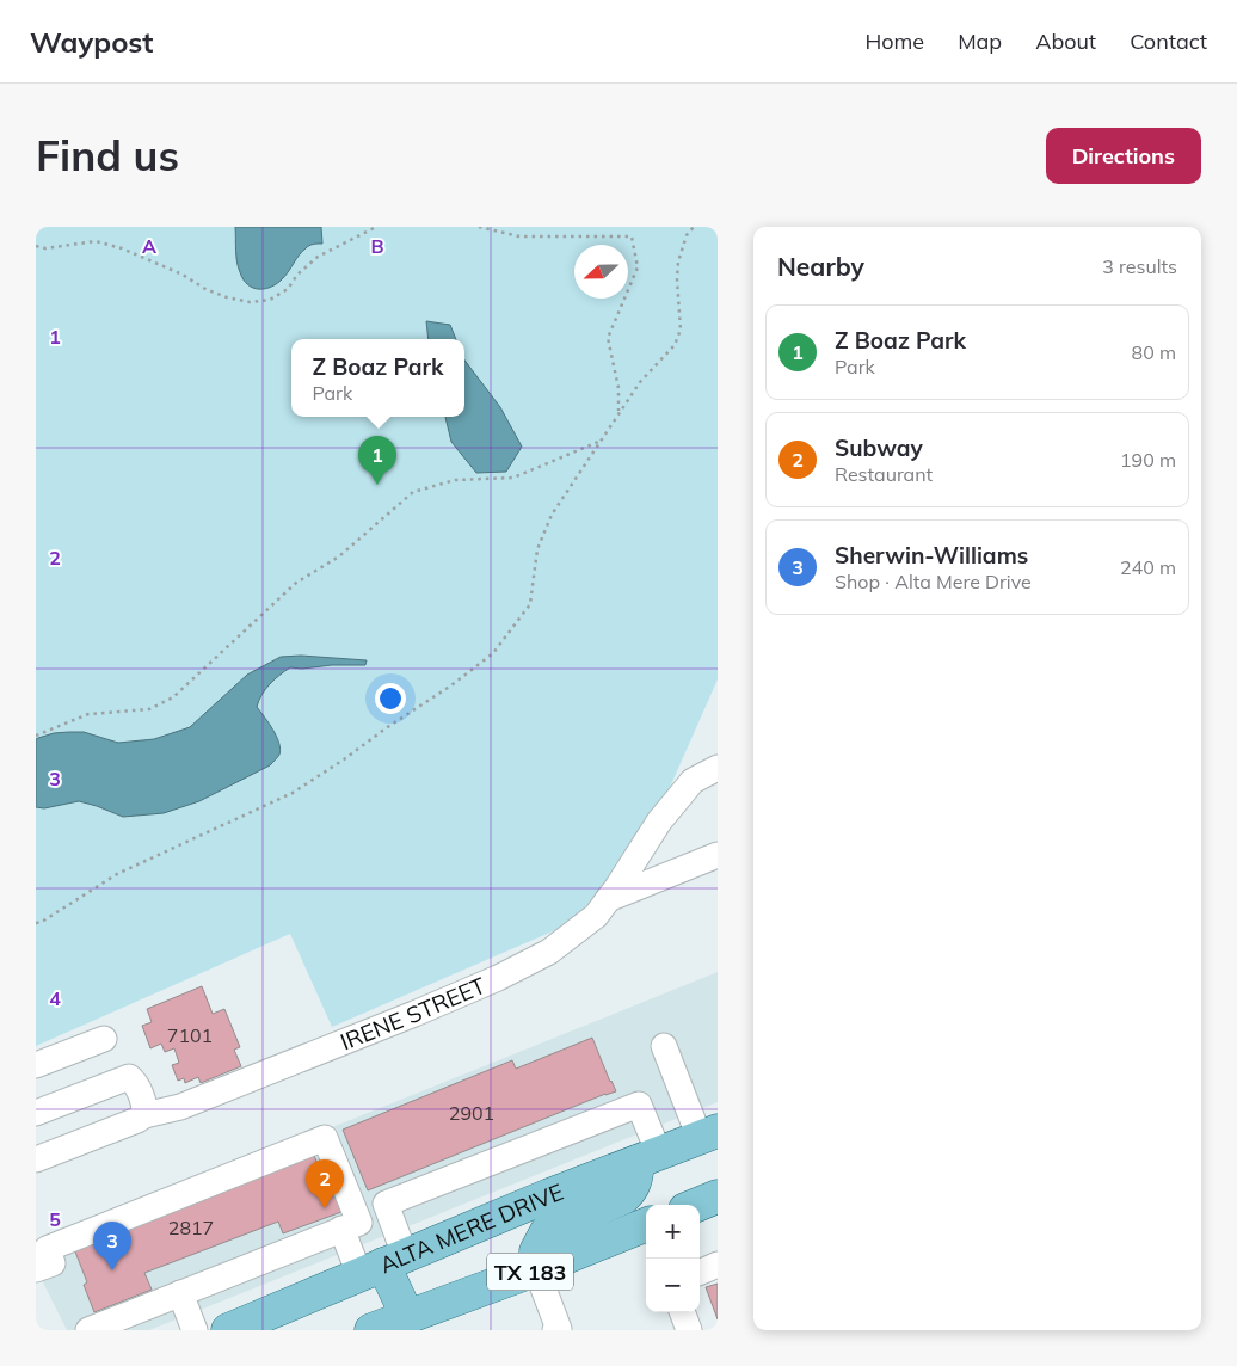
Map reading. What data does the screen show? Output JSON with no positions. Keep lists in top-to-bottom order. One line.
{"streets":{"main road":["ALTA MERE DRIVE","TX 183"],"lane":["IRENE STREET"]},"house_numbers":["7101","2901","2817"],"north":"left","page":{"header":"Waypost","nav":["Home","Map","About","Contact"],"buttons":"Directions","title":"Find us","heading":["Nearby","3 results"],"list":[{"mark":"1","name":"Z Boaz Park","note":"Park","value":"80 m"},{"mark":"2","name":"Subway","note":"Restaurant","value":"190 m"},{"mark":"3","name":"Sherwin-Williams","note":"Shop · Alta Mere Drive","value":"240 m"}],"popup":["Z Boaz Park","Park"],"pins":["1","2","3"],"map_buttons":["+","−"]},"grid":{"columns":["A","B"],"rows":["1","2","3","4","5"]}}
